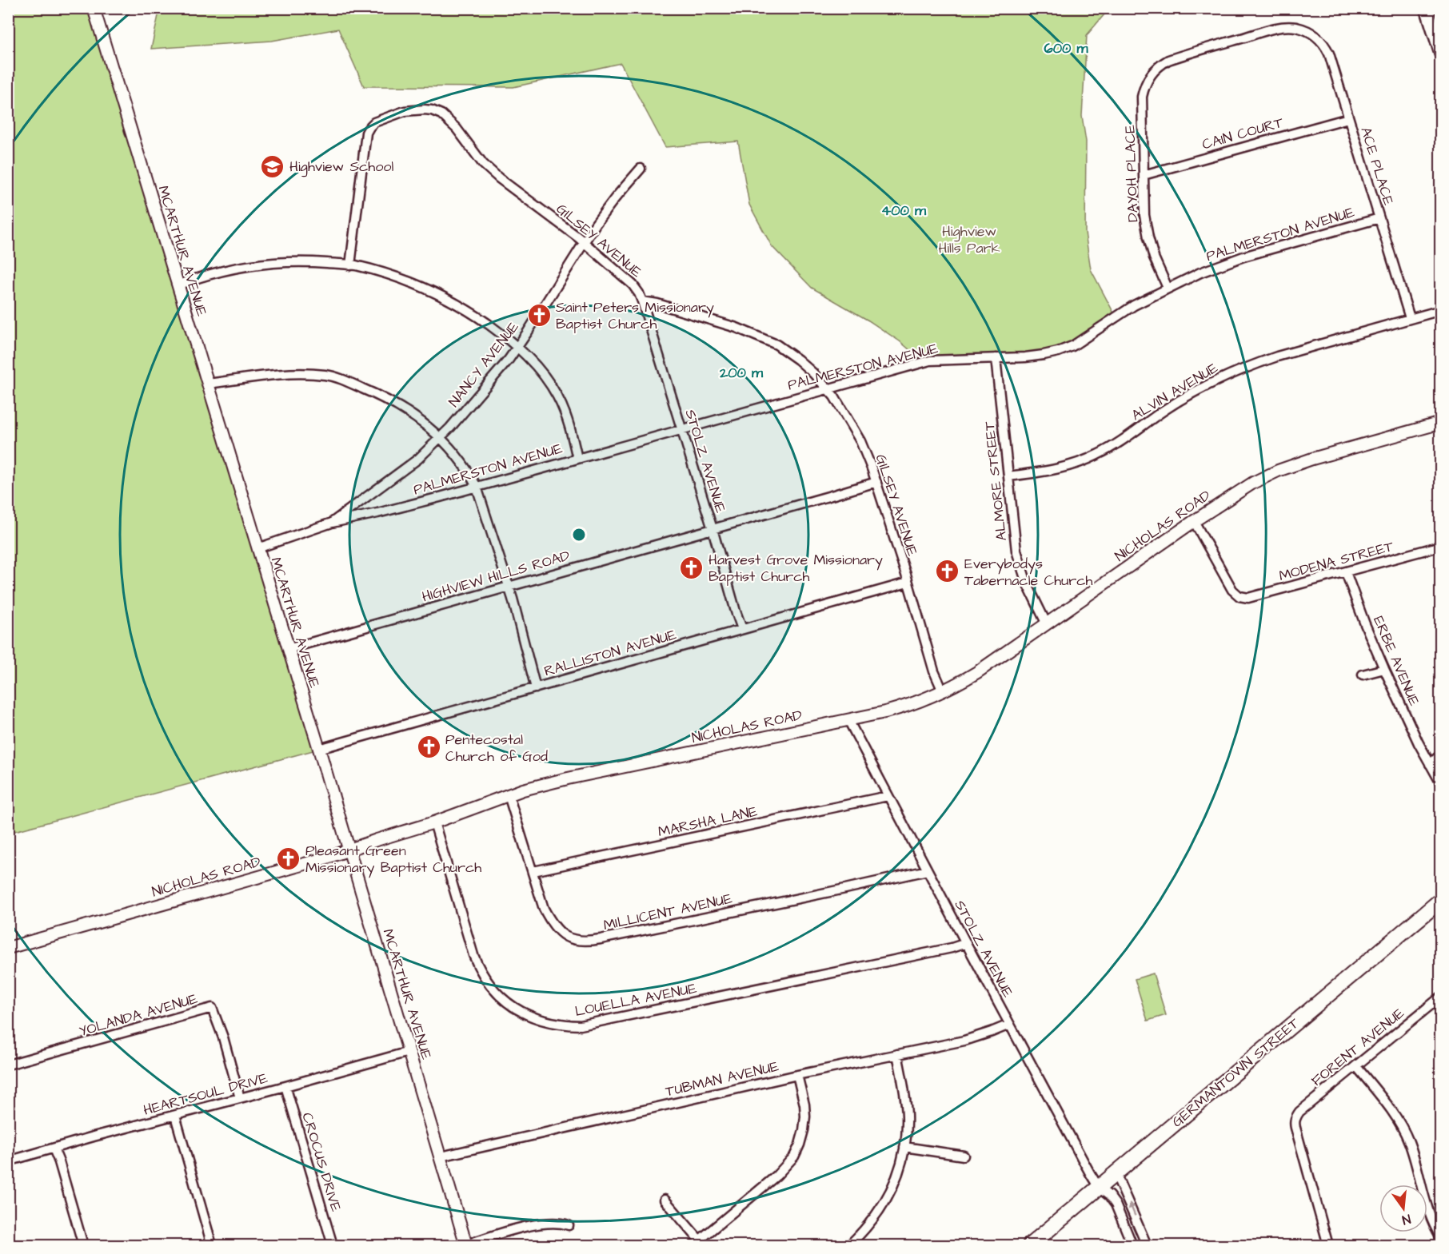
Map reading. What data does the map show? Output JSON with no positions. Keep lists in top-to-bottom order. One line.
{"streets":{"main road":["GERMANTOWN STREET"],"street":["CAIN COURT","ACE PLACE","DAYOH PLACE","PALMERSTON AVENUE","GILSEY AVENUE","MCARTHUR AVENUE","NANCY AVENUE","ALVIN AVENUE","STOLZ AVENUE","ALMORE STREET","NICHOLAS ROAD","MODENA STREET","HIGHVIEW HILLS ROAD","RALLISTON AVENUE","ERBE AVENUE","MARSHA LANE","MILLICENT AVENUE","LOUELLA AVENUE","YOLANDA AVENUE","FORENT AVENUE","TUBMAN AVENUE","HEARTSOUL DRIVE","CROCUS DRIVE"]},"crossings":[["CAIN COURT","ACE PLACE"],["CAIN COURT","DAYOH PLACE"],["ACE PLACE","DAYOH PLACE"],["ACE PLACE","PALMERSTON AVENUE"],["ACE PLACE","ALVIN AVENUE"],["DAYOH PLACE","PALMERSTON AVENUE"],["PALMERSTON AVENUE","GILSEY AVENUE"],["PALMERSTON AVENUE","MCARTHUR AVENUE"],["PALMERSTON AVENUE","NANCY AVENUE"],["PALMERSTON AVENUE","STOLZ AVENUE"],["PALMERSTON AVENUE","ALMORE STREET"],["GILSEY AVENUE","NANCY AVENUE"],["GILSEY AVENUE","STOLZ AVENUE"],["GILSEY AVENUE","NICHOLAS ROAD"],["GILSEY AVENUE","HIGHVIEW HILLS ROAD"],["GILSEY AVENUE","RALLISTON AVENUE"],["MCARTHUR AVENUE","NICHOLAS ROAD"],["MCARTHUR AVENUE","HIGHVIEW HILLS ROAD"],["MCARTHUR AVENUE","RALLISTON AVENUE"],["MCARTHUR AVENUE","TUBMAN AVENUE"],["MCARTHUR AVENUE","HEARTSOUL DRIVE"],["ALVIN AVENUE","ALMORE STREET"],["STOLZ AVENUE","NICHOLAS ROAD"],["STOLZ AVENUE","HIGHVIEW HILLS ROAD"],["STOLZ AVENUE","RALLISTON AVENUE"],["STOLZ AVENUE","MARSHA LANE"],["STOLZ AVENUE","MILLICENT AVENUE"],["STOLZ AVENUE","LOUELLA AVENUE"],["STOLZ AVENUE","GERMANTOWN STREET"],["STOLZ AVENUE","TUBMAN AVENUE"],["ALMORE STREET","NICHOLAS ROAD"],["NICHOLAS ROAD","MODENA STREET"],["NICHOLAS ROAD","MILLICENT AVENUE"],["NICHOLAS ROAD","LOUELLA AVENUE"],["MODENA STREET","ERBE AVENUE"],["MARSHA LANE","MILLICENT AVENUE"],["YOLANDA AVENUE","HEARTSOUL DRIVE"],["HEARTSOUL DRIVE","CROCUS DRIVE"]],"parks":["Highview Hills Park"],"places":{"school or university":["Highview School"],"church":["Saint Peters Missionary Baptist Church","Harvest Grove Missionary Baptist Church","Everybodys Tabernacle Church","Pentecostal Church of God","Pleasant Green Missionary Baptist Church"]},"north":"bottom","rings":["600 m","400 m","200 m"]}
